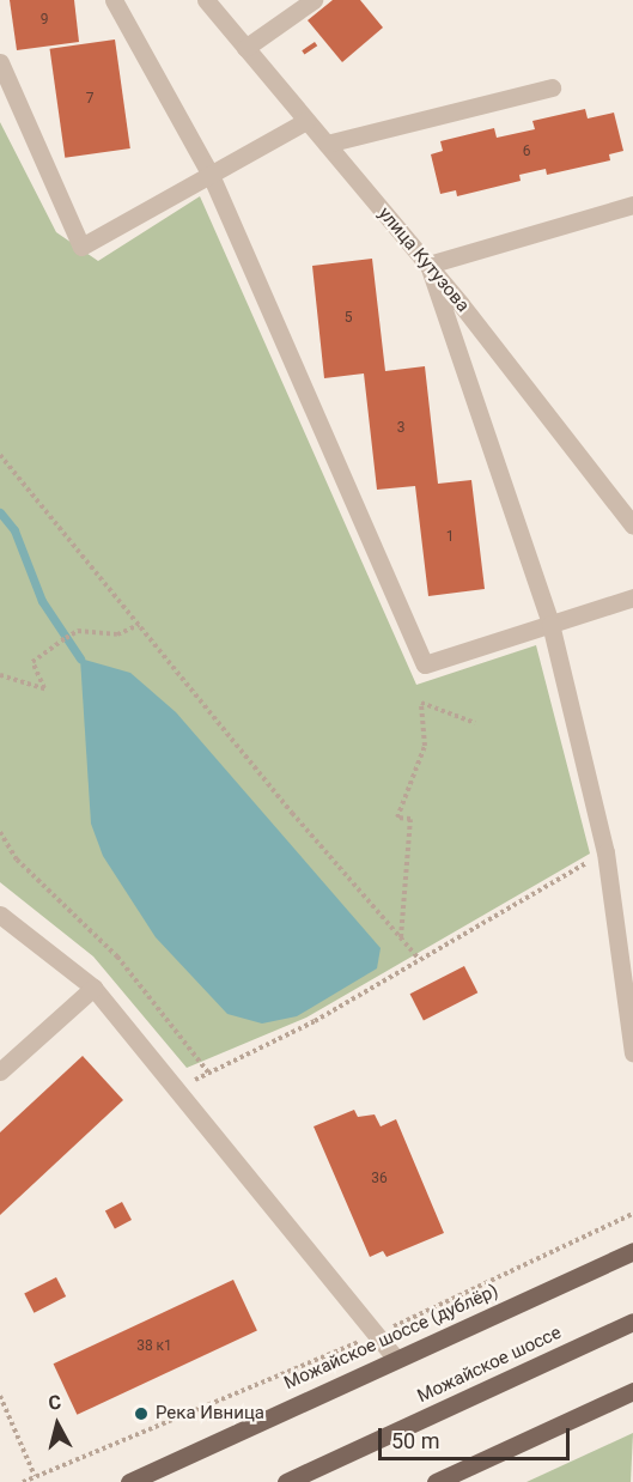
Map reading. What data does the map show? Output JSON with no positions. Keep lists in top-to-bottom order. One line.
{"streets":{"main road":["Можайское шоссе (дублёр)","Можайское шоссе"],"street":["улица Кутузова"]},"places":["Река Ивница"],"house_numbers":["9","7","6","5","3","1","36","38 к1"],"scale_bar":"50 m","north":"top"}
